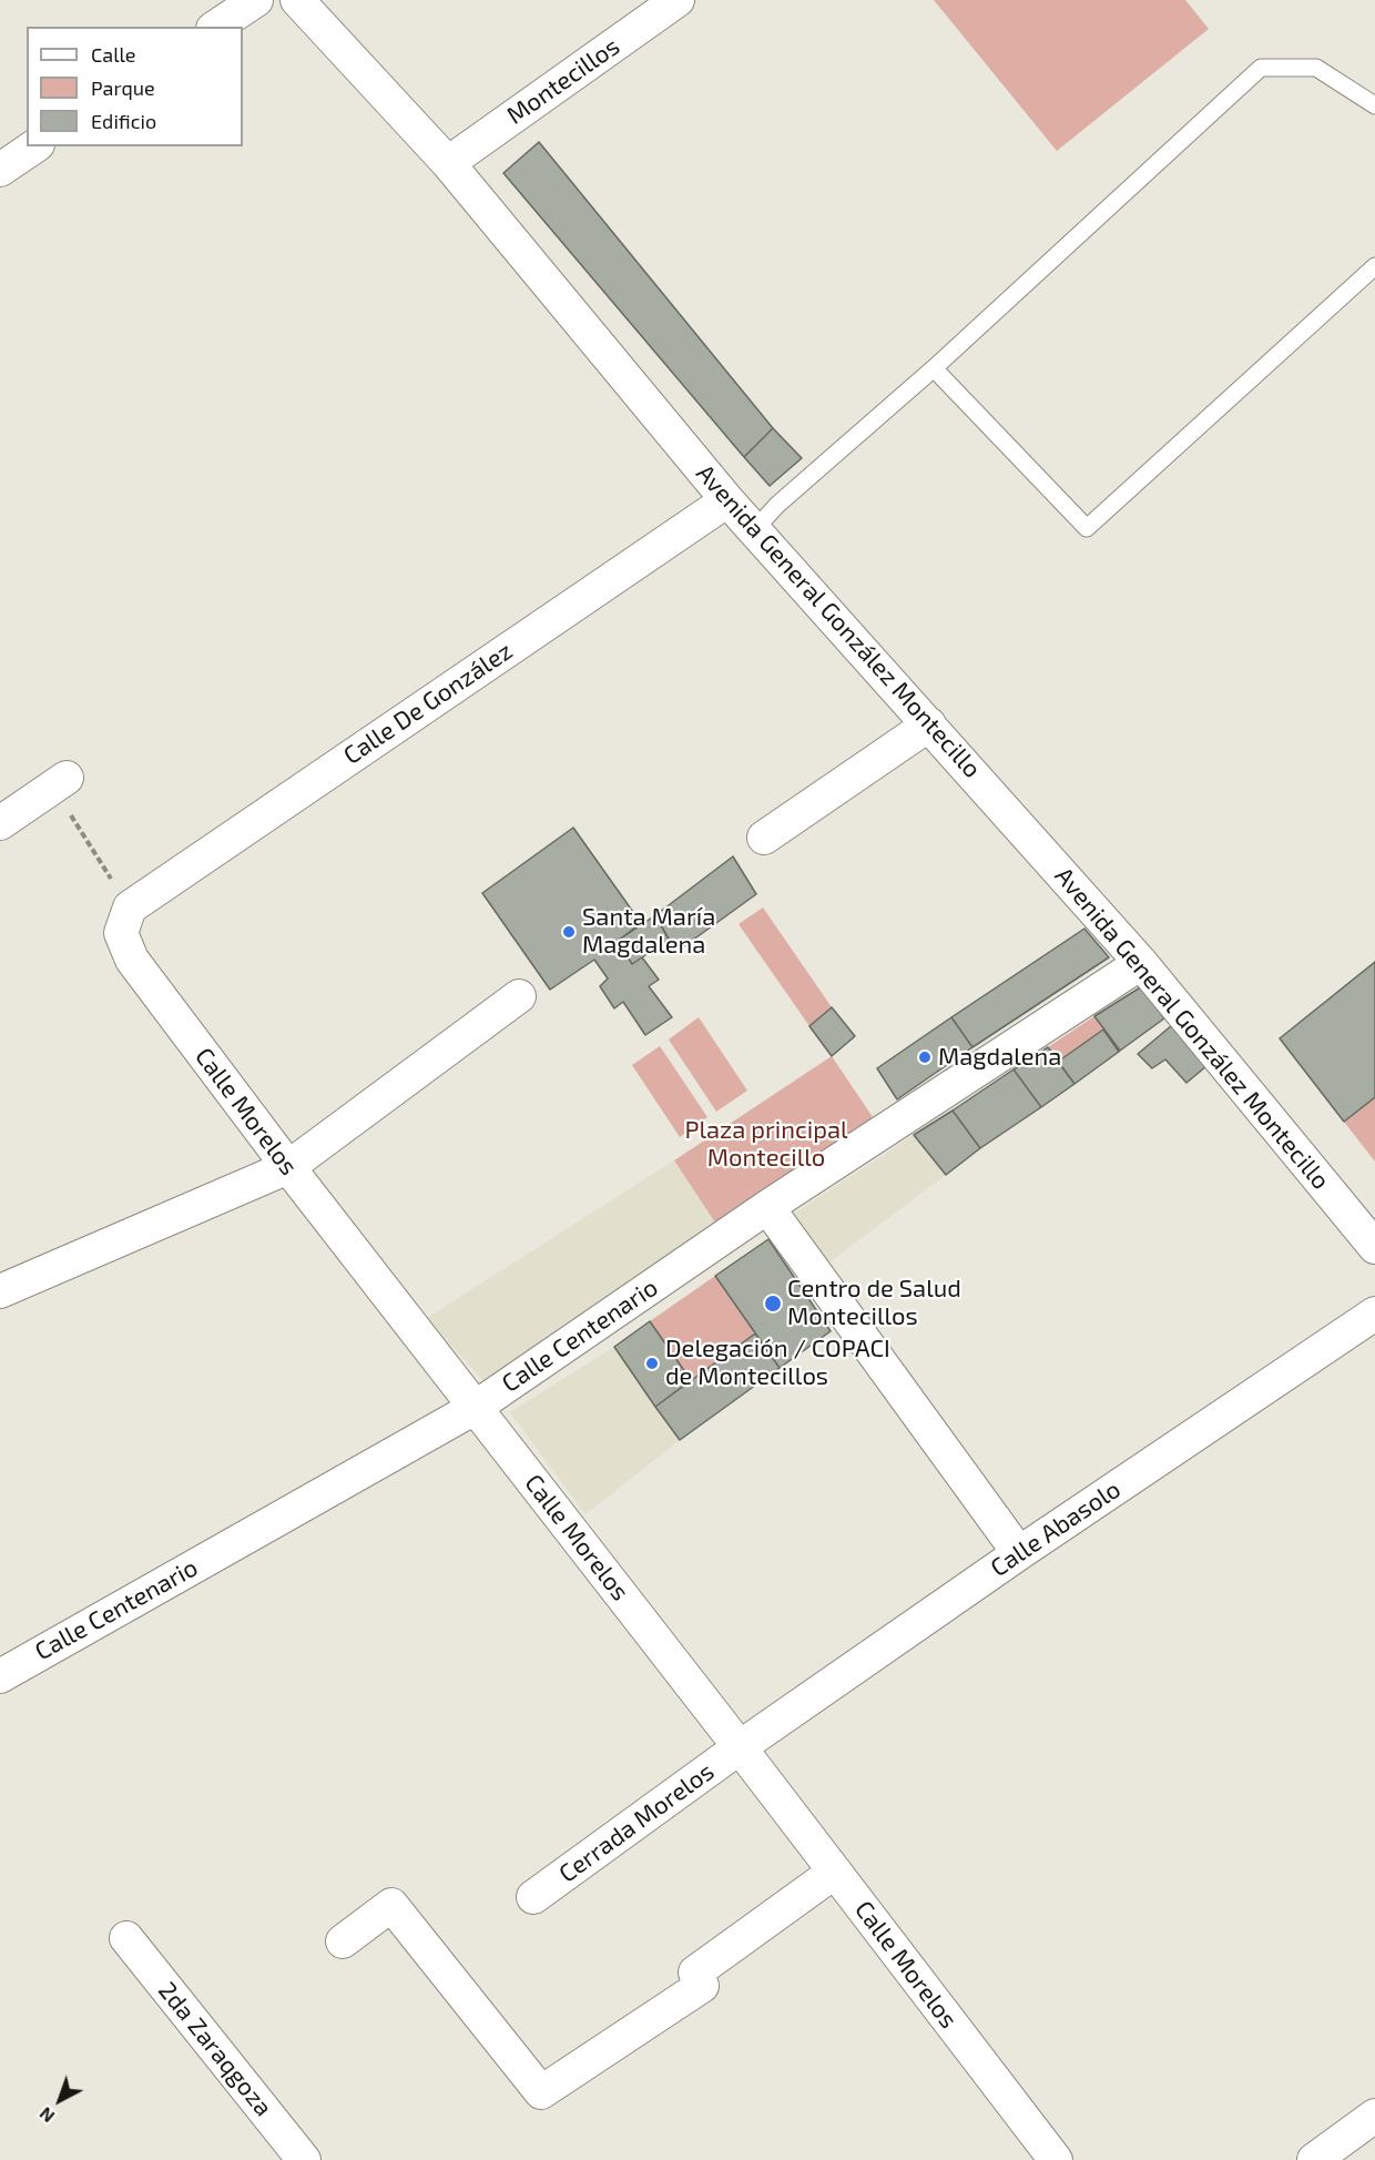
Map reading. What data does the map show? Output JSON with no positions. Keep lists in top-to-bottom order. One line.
{"streets":{"street":["Montecillos","Avenida General González Montecillo","Calle De González","Calle Morelos","Calle Centenario","Calle Abasolo","Cerrada Morelos","2da Zaraqgoza"]},"crossings":[["Montecillos","Avenida General González Montecillo"],["Avenida General González Montecillo","Calle De González"],["Avenida General González Montecillo","Calle Centenario"],["Calle De González","Calle Morelos"],["Calle Morelos","Calle Centenario"],["Calle Morelos","Calle Abasolo"],["Calle Morelos","Cerrada Morelos"],["Calle Abasolo","Cerrada Morelos"]],"parks":["Plaza principal Montecillo"],"places":["Santa María Magdalena","Magdalena","Centro de Salud Montecillos","Delegación / COPACI de Montecillos"],"legend":["Calle","Parque","Edificio"],"north":"bottom left"}
